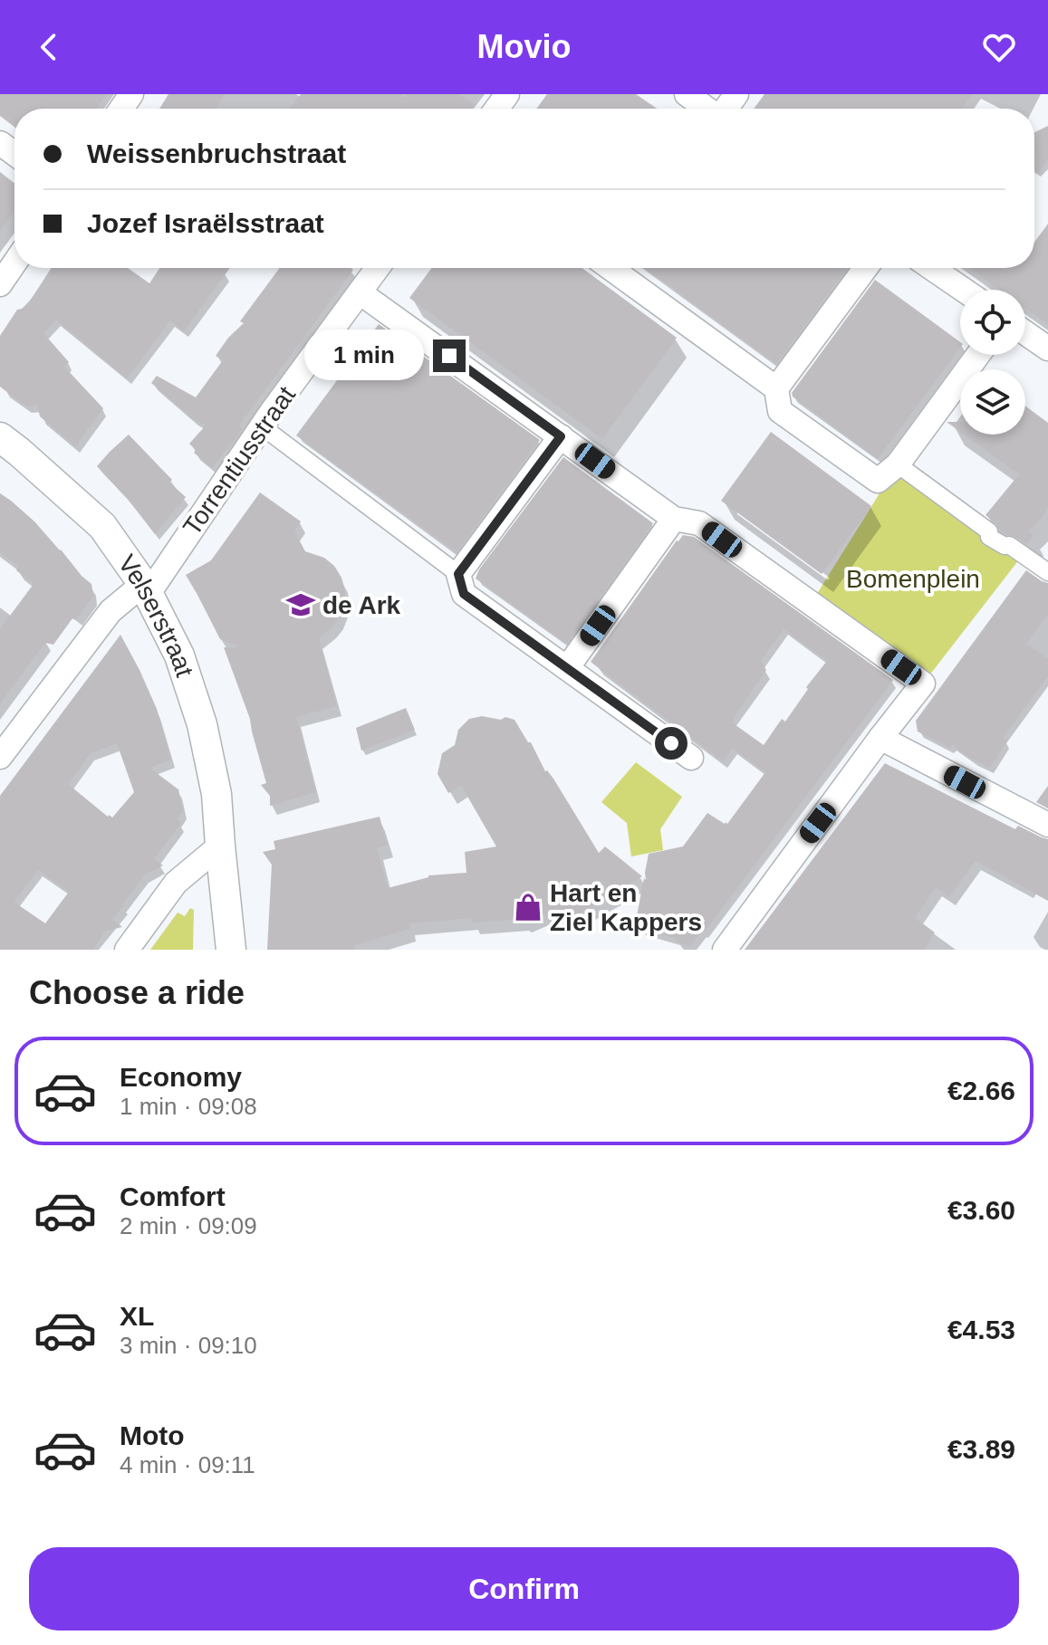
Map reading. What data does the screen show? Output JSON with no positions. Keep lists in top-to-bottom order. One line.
{"streets":{"street":["Torrentiusstraat","Velserstraat"]},"crossings":[["Torrentiusstraat","Velserstraat"]],"parks":["Bomenplein"],"places":{"school or university":["de Ark"],"shop":["Hart en Ziel Kappers"]},"page":{"header":"Movio","banner":["Weissenbruchstraat","Jozef Israëlsstraat"],"bubble":"1 min","heading":"Choose a ride","list":[{"name":"Economy","note":"1 min · 09:08","value":"€2.66"},{"name":"Comfort","note":"2 min · 09:09","value":"€3.60"},{"name":"XL","note":"3 min · 09:10","value":"€4.53"},{"name":"Moto","note":"4 min · 09:11","value":"€3.89"}],"buttons":"Confirm"}}
